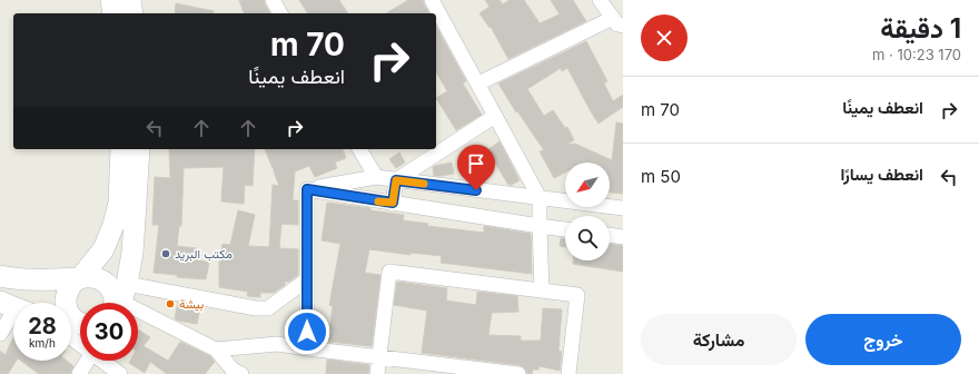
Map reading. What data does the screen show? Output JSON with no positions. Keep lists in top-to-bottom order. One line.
{"places":["مكتب البريد","بيشة"],"north":"bottom left","page":{"heading":["1 دقيقة","170 m · 10:23"],"turn":["70 m","انعطف يمينًا"],"list":[{"name":"انعطف يمينًا","value":"70 m"},{"name":"انعطف يسارًا","value":"50 m"}],"speed":"28 km/h","limit":"30","buttons":["خروج","مشاركة"]}}
